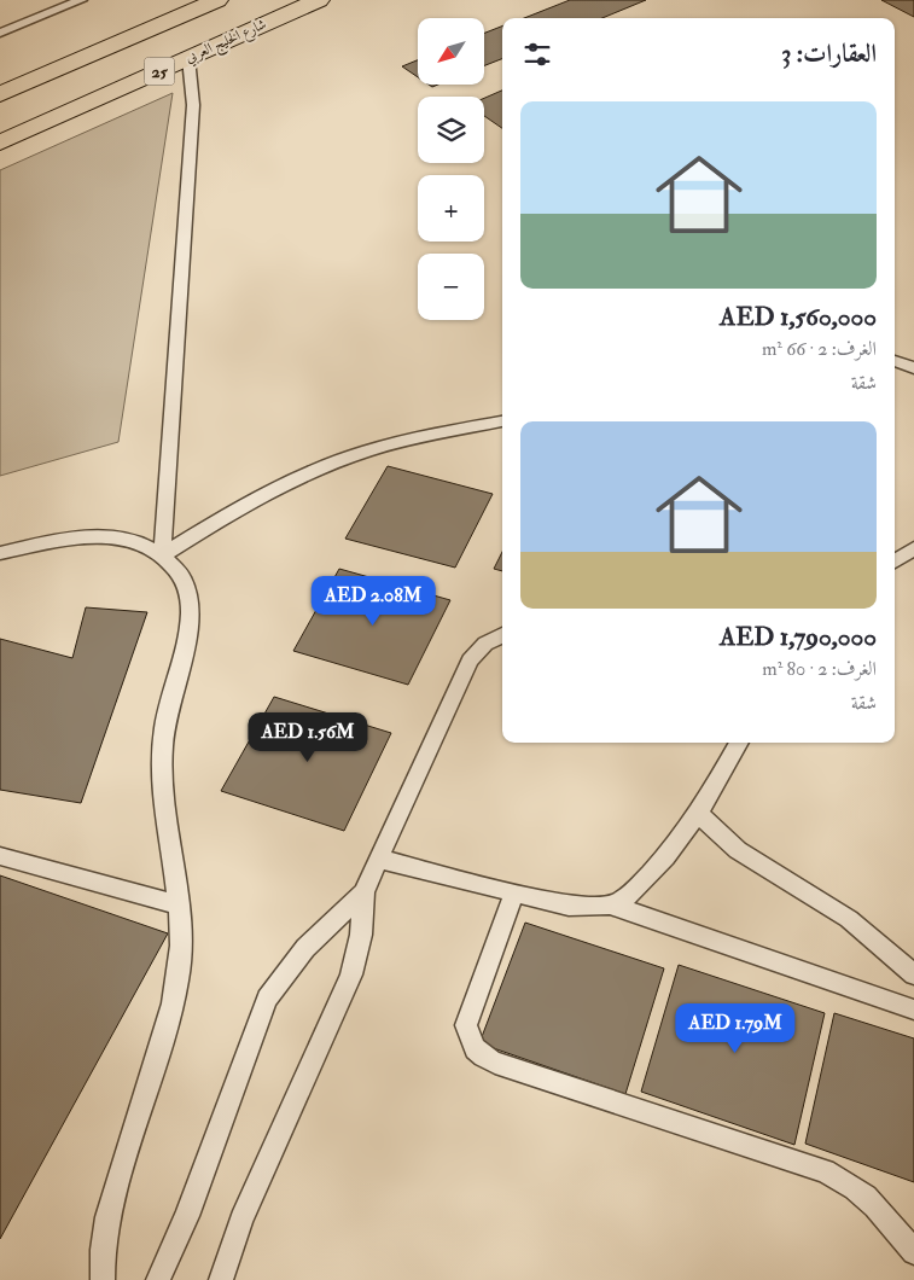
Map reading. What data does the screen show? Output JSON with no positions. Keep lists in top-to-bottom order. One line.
{"streets":{"main road":["شارع الخليج العربي","25"]},"north":"bottom left","page":{"map_buttons":["+","−"],"heading":"العقارات: 3","list":[{"name":"AED 1,560,000","note":"الغرف: 2 · 66 m² · شقة"},{"name":"AED 1,790,000","note":"الغرف: 2 · 80 m² · شقة"}],"price":["AED 2.08M","AED 1.56M","AED 1.79M"]}}
